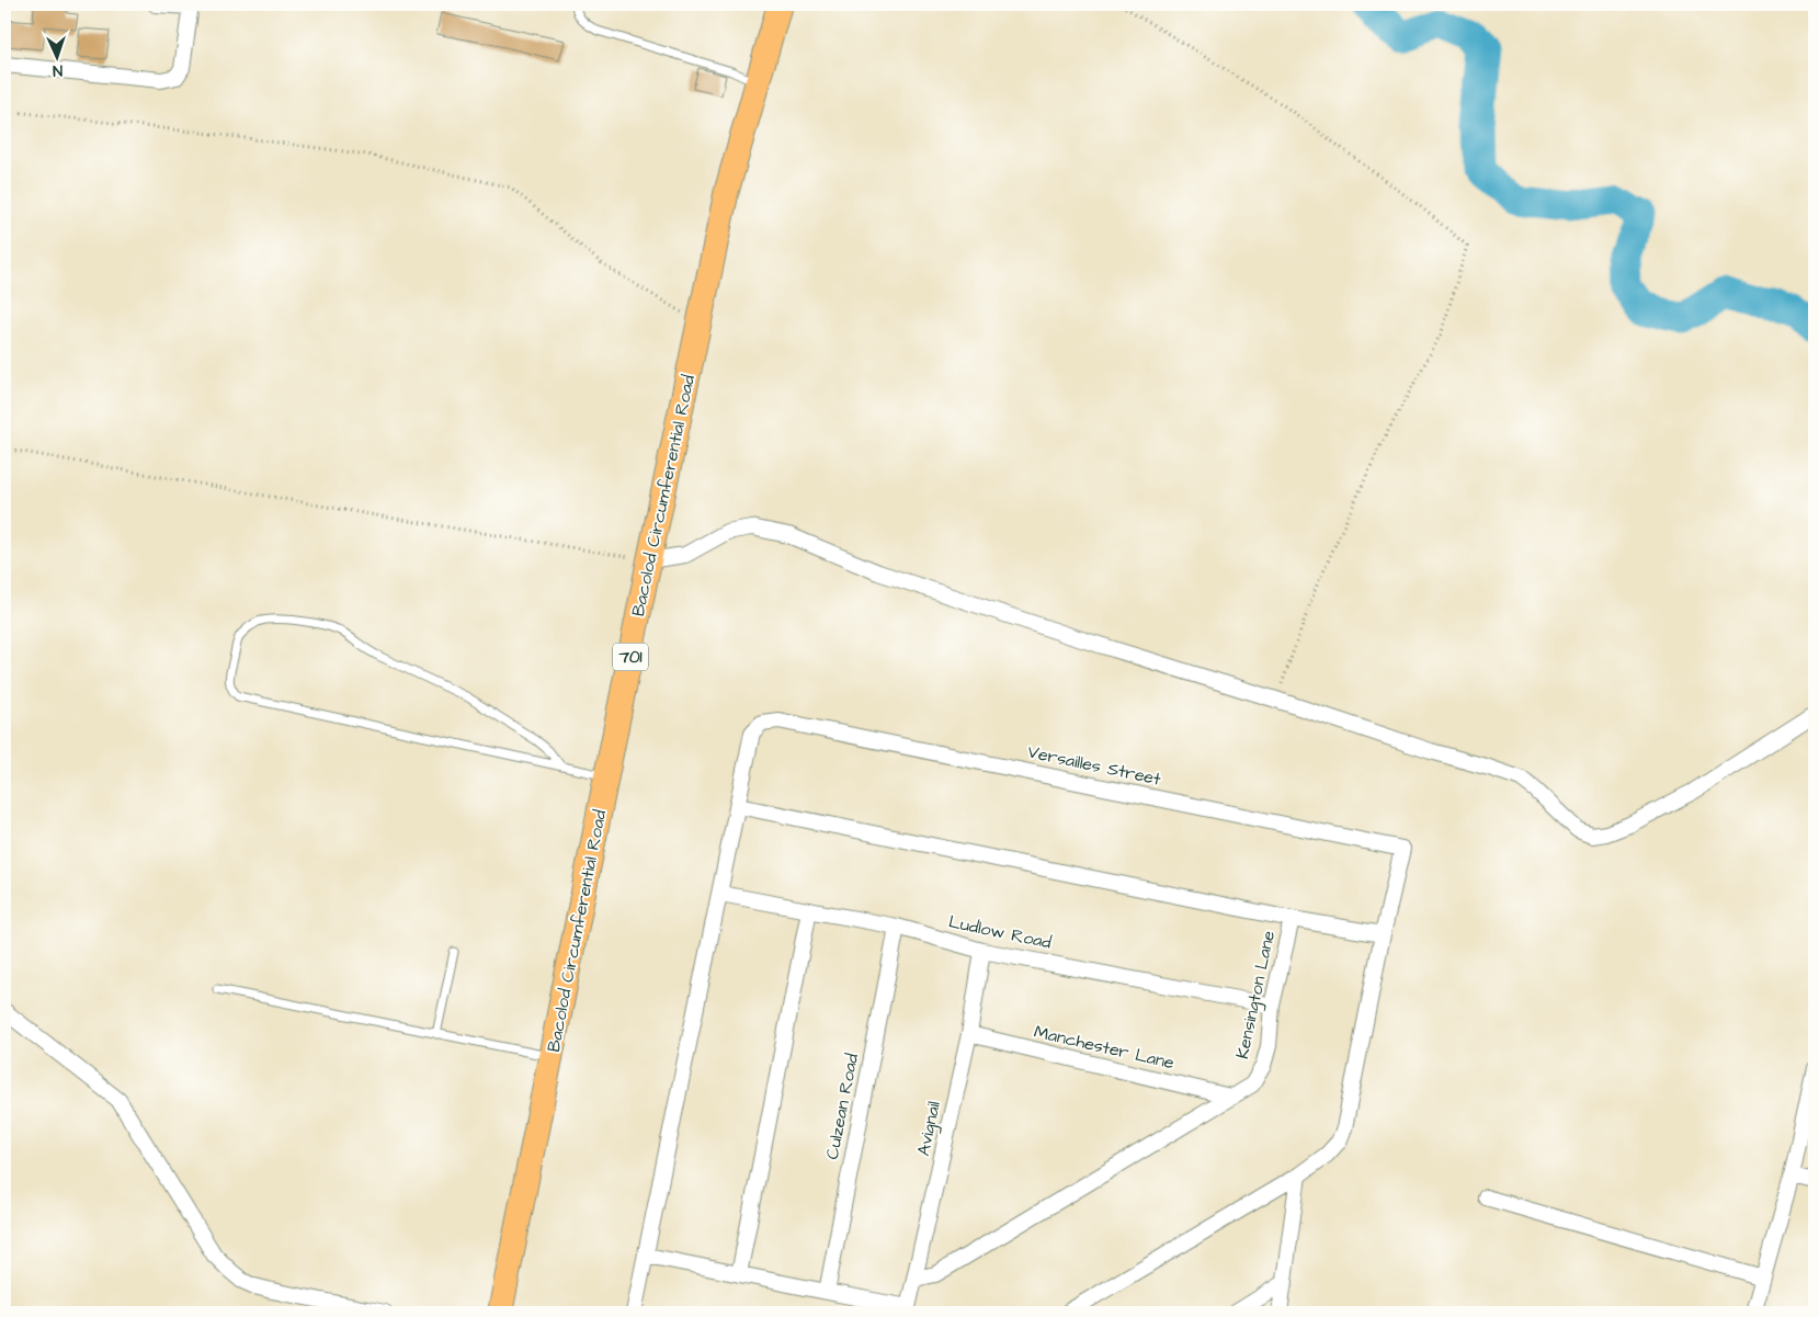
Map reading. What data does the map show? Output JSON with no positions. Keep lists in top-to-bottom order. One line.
{"streets":{"main road":["Bacolod Circumferential Road","701"],"street":["Versailles Street","Ludlow Road","Kensington Lane","Manchester Lane","Culzean Road","Avignail"]},"crossings":[["Ludlow Road","Kensington Lane"],["Ludlow Road","Culzean Road"],["Ludlow Road","Avignail"],["Kensington Lane","Manchester Lane"],["Kensington Lane","Avignail"],["Manchester Lane","Avignail"]],"north":"bottom"}
